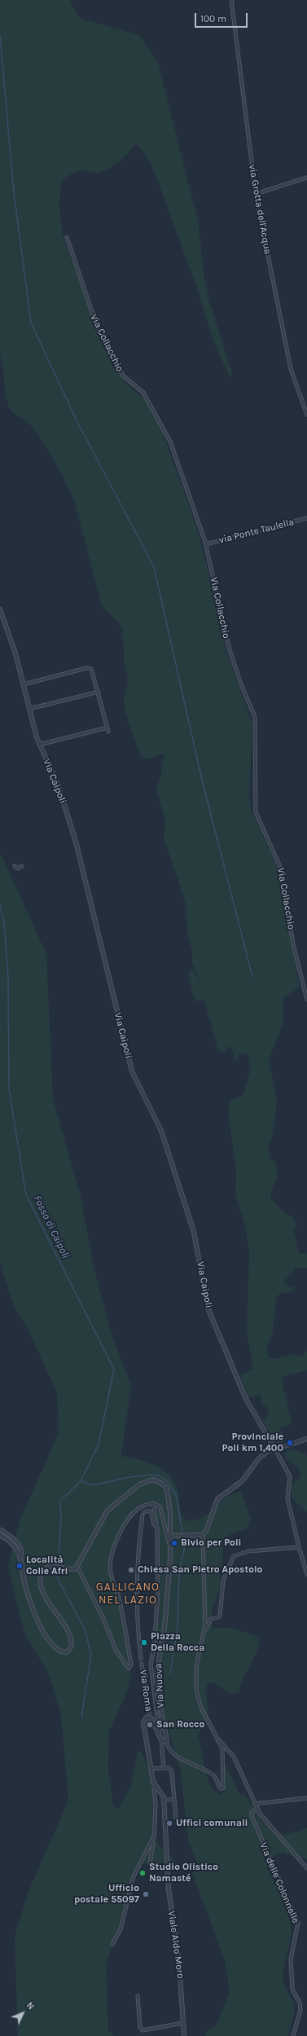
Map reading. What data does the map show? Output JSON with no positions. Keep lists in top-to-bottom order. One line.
{"streets":{"street":["via Grotta dell'Acqua","Via Collacchio","via Ponte Taulella","Via Caipoli","Via Nuova","Via Roma","Via delle Colonnelle","Viale Aldo Moro"]},"crossings":[["Via Collacchio","via Ponte Taulella"]],"districts":["GALLICANO NEL LAZIO"],"water":["Fosso di Caipoli"],"places":["Provinciale Poli km 1,400","Bivio per Poli","Località Colle Afri","Chiesa San Pietro Apostolo","Piazza Della Rocca","San Rocco","Uffici comunali","Studio Olistico Namasté","Ufficio postale 55097"],"scale_bar":"100 m","north":"top right"}
